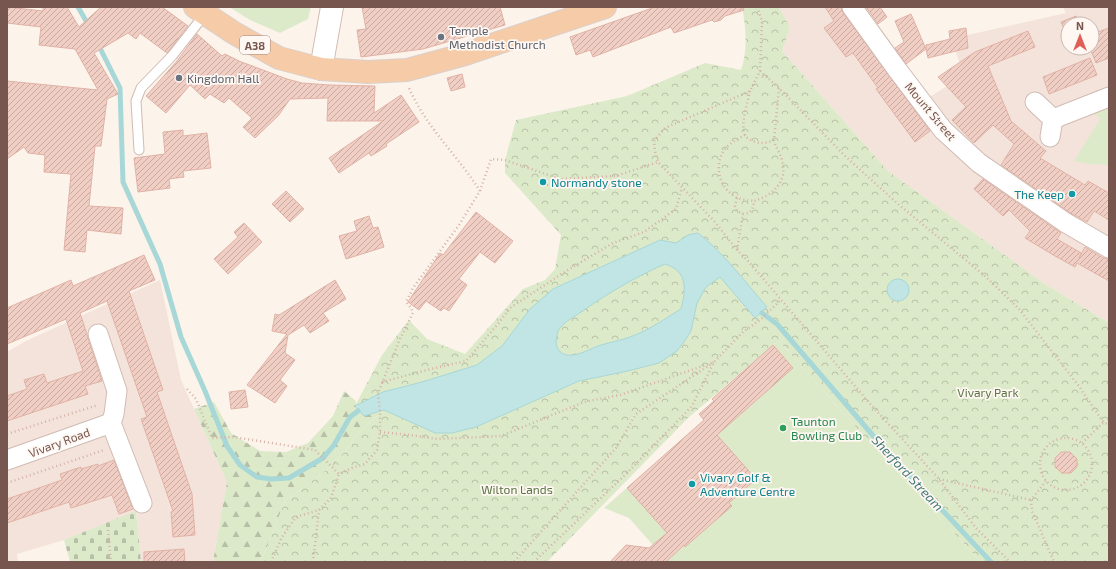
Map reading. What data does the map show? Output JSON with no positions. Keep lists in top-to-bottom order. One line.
{"streets":{"main road":["A38"],"street":["Mount Street","Vivary Road"]},"water":["Sherford Stream"],"parks":["Vivary Park","Wilton Lands"],"places":["Temple Methodist Church","Kingdom Hall","Normandy stone","The Keep","Taunton Bowling Club","Vivary Golf & Adventure Centre"],"north":"top"}
